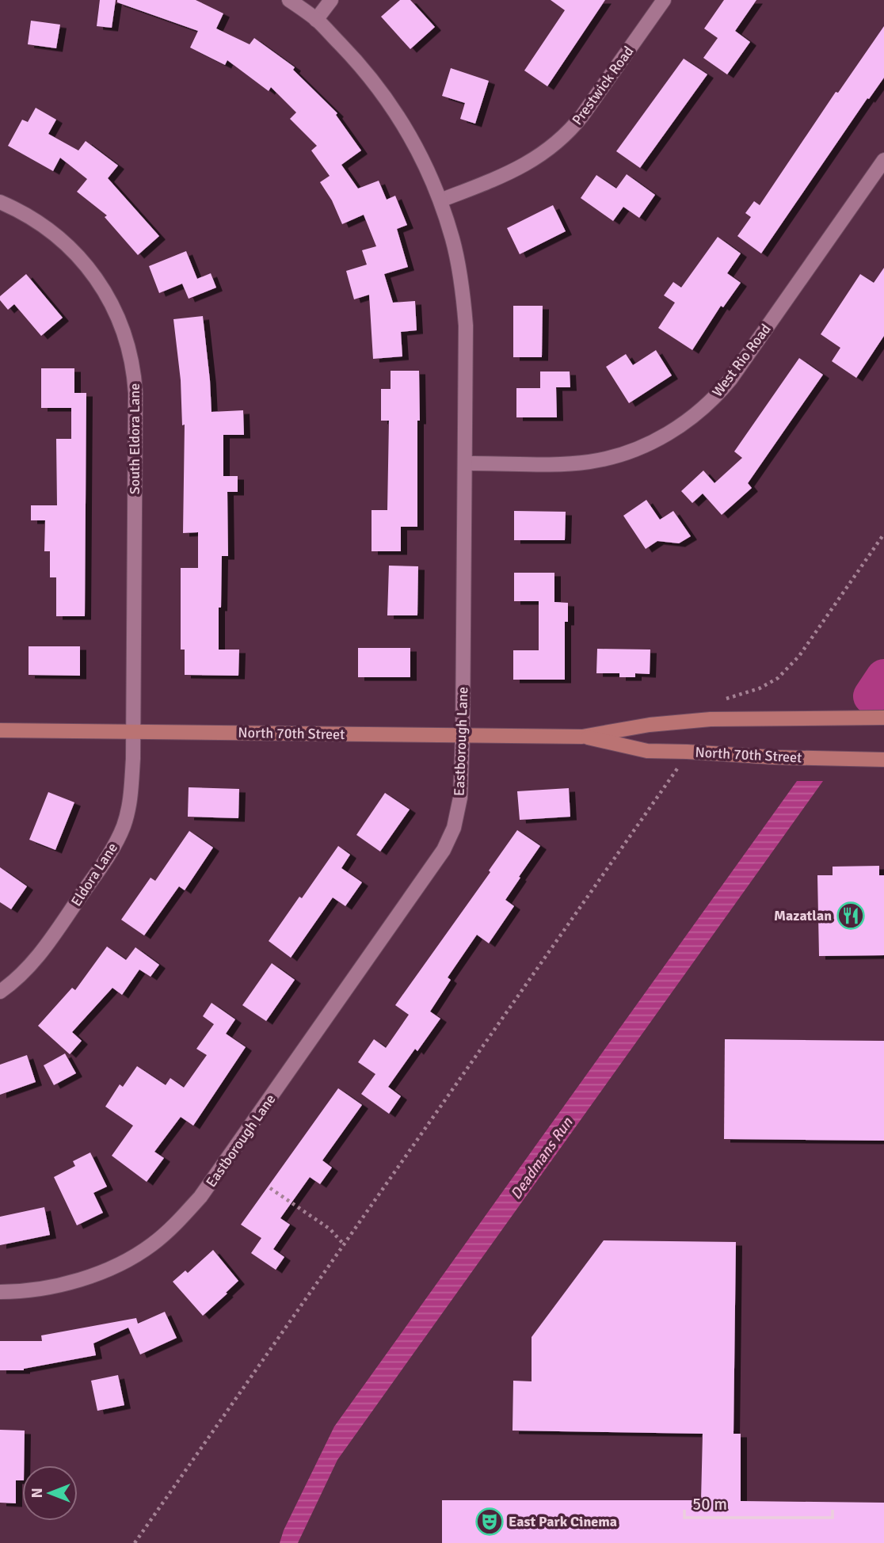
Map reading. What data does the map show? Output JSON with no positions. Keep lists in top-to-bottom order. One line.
{"streets":{"main road":["North 70th Street"],"street":["Prestwick Road","West Rio Road","South Eldora Lane","Eastborough Lane","Eldora Lane"]},"crossings":[["Prestwick Road","Eastborough Lane"],["West Rio Road","Eastborough Lane"],["South Eldora Lane","North 70th Street"],["South Eldora Lane","Eldora Lane"],["North 70th Street","Eastborough Lane"],["North 70th Street","Eldora Lane"]],"water":["Deadmans Run"],"places":{"restaurant":["Mazatlan"],"theatre":["East Park Cinema"]},"scale_bar":"50 m","north":"left"}
